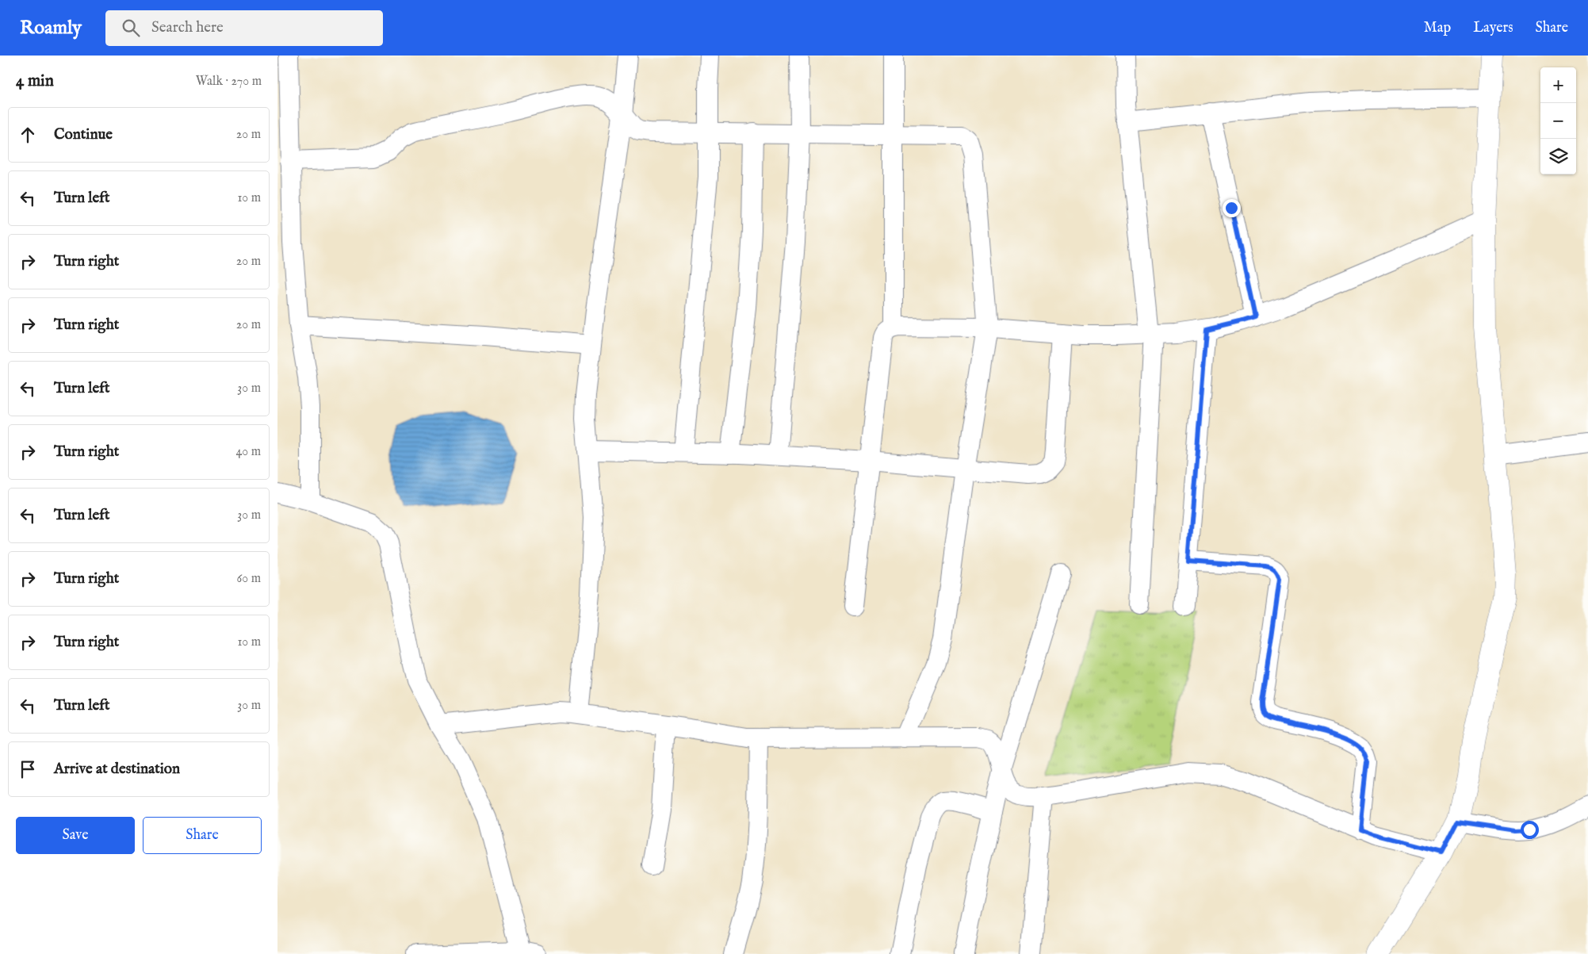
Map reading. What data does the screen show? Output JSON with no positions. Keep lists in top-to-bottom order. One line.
{"page":{"header":"Roamly","search":"Search here","nav":["Map","Layers","Share"],"heading":["4 min","Walk · 270 m"],"map_buttons":["+","−"],"list":[["Continue","20 m"],["Turn left","10 m"],["Turn right","20 m"],["Turn right","20 m"],["Turn left","30 m"],["Turn right","40 m"],["Turn left","30 m"],["Turn right","60 m"],["Turn right","10 m"],["Turn left","30 m"],"Arrive at destination"],"buttons":["Save","Share"]}}
